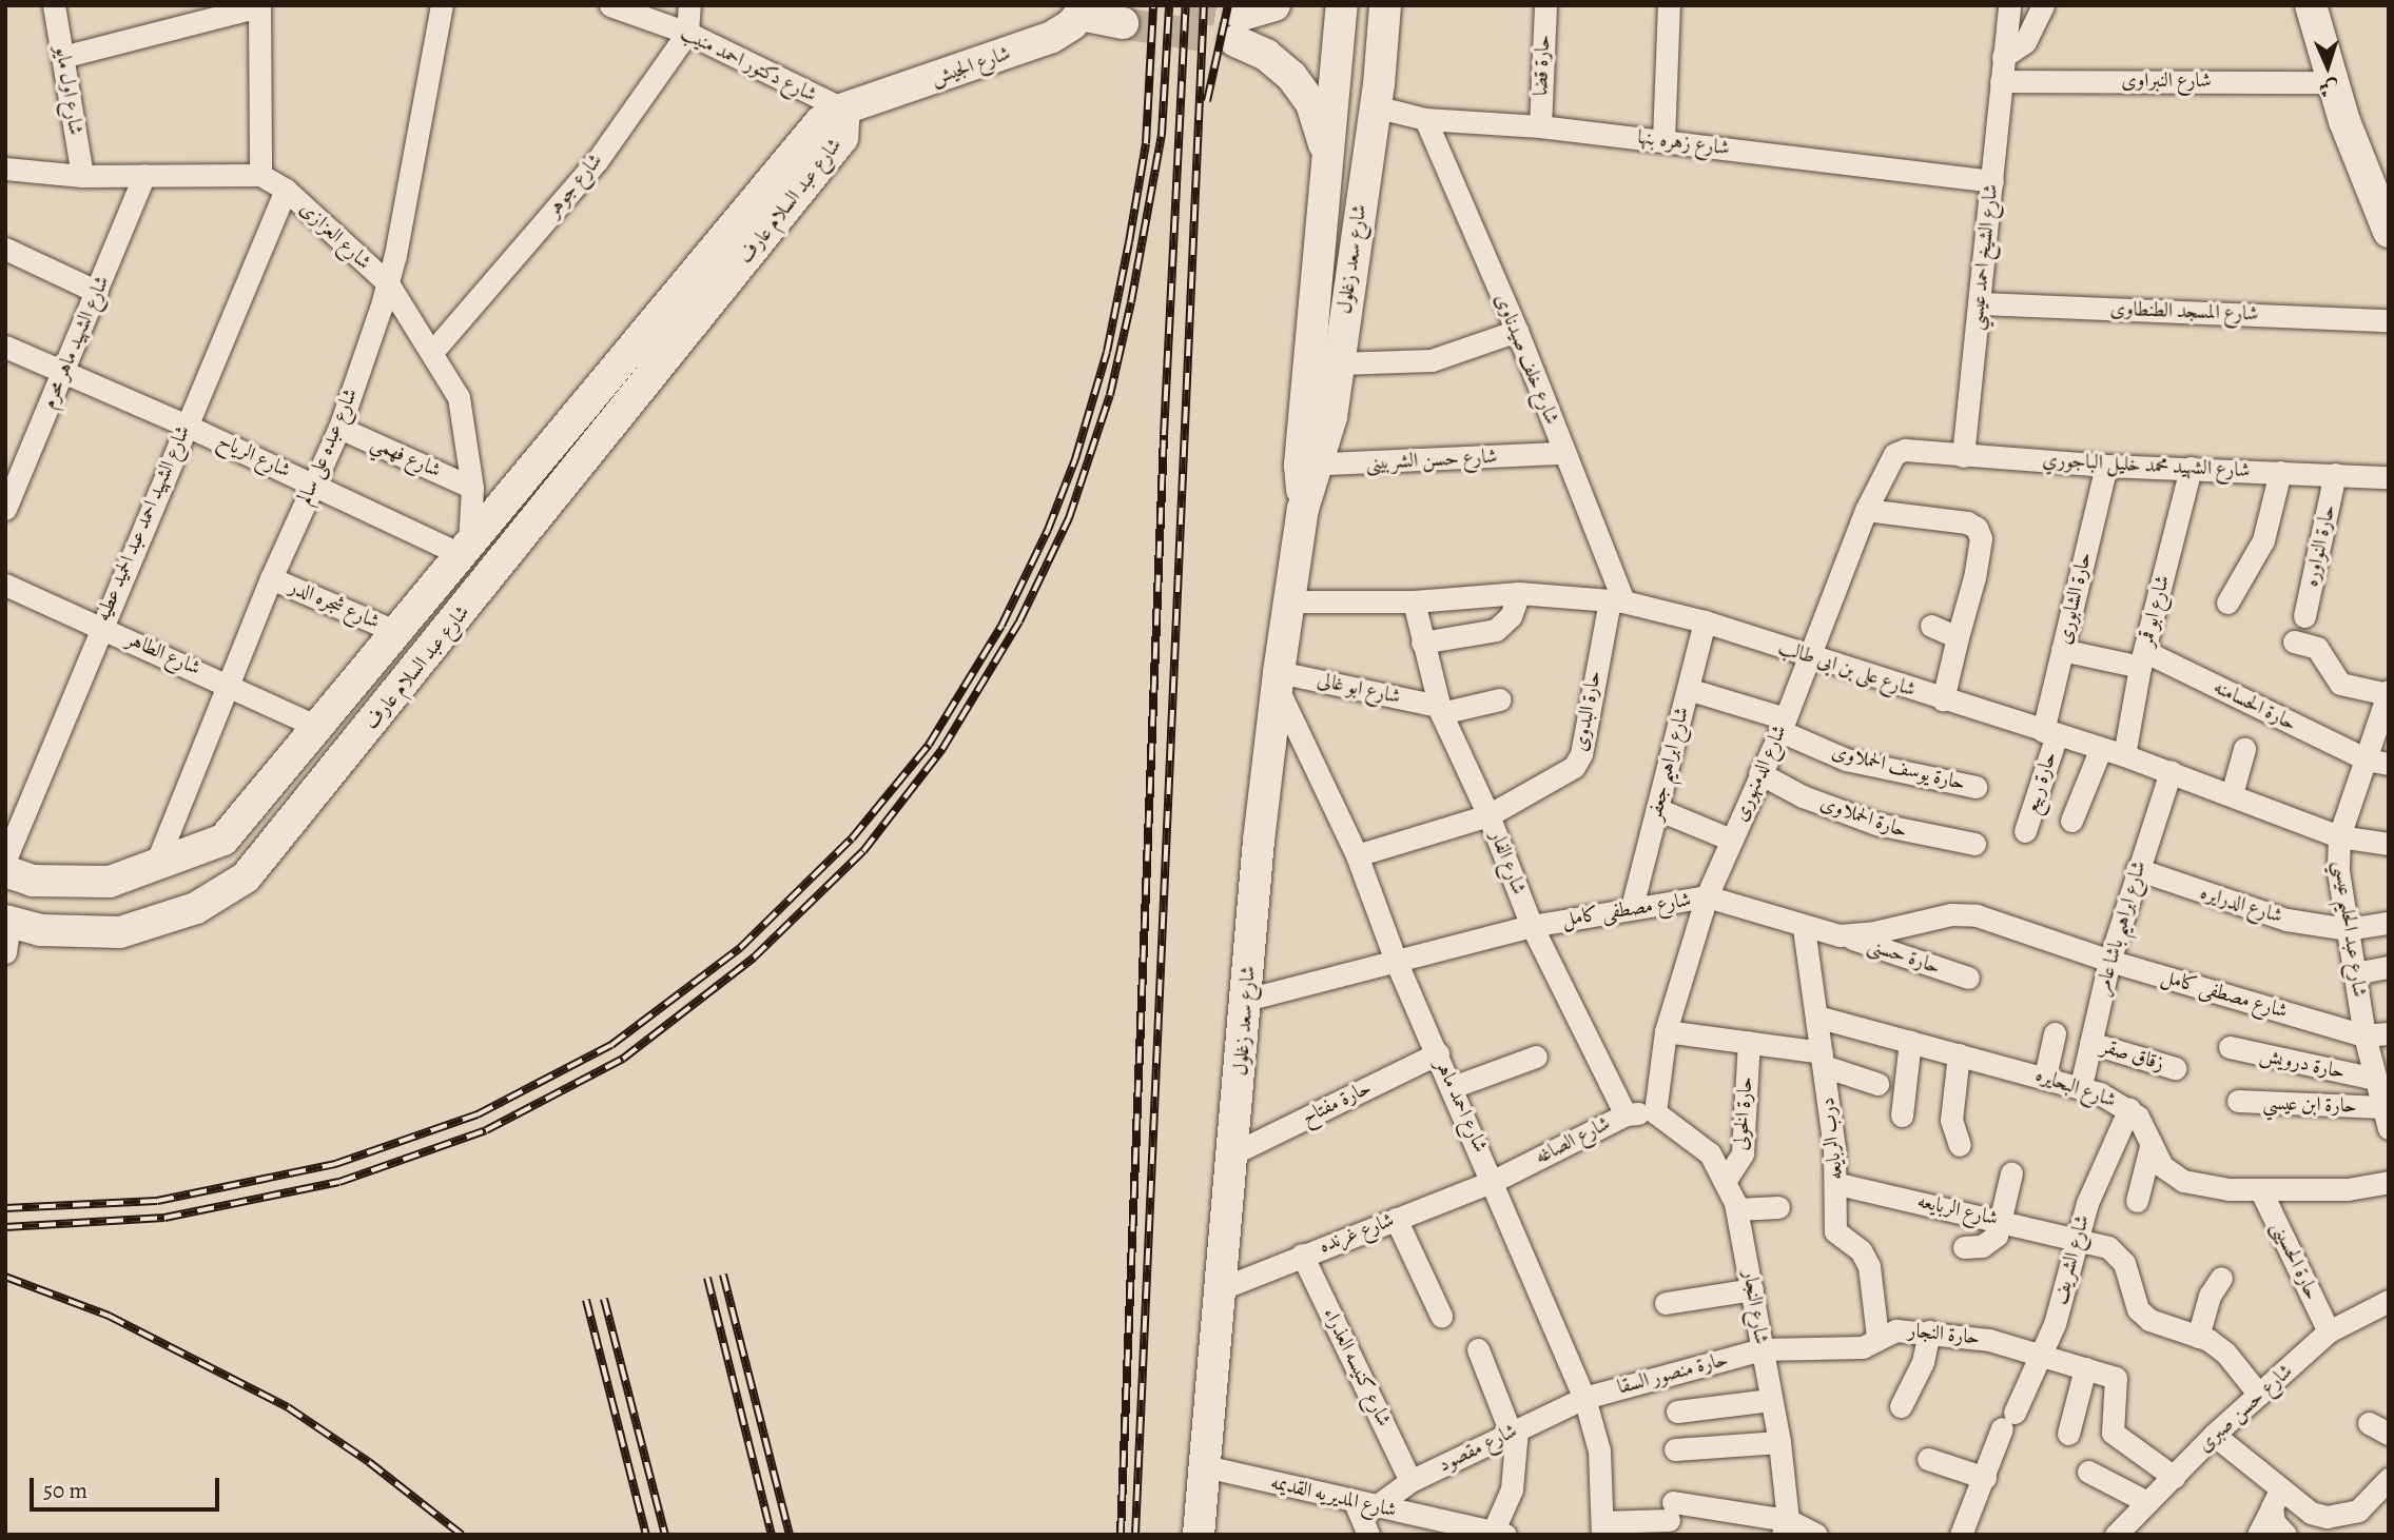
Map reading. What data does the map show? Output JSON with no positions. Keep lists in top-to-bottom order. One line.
{"streets":{"main road":["شارع الجيش","شارع عبد السلام عارف","شارع سعد زغلول"],"street":["شارع دكتور احمد منيب","حارة قضا","شارع النبراوى","شارع اول مايو","شارع زهره بنها","شارع جوهر","شارع العزازى","شارع الشيخ احمد عيسي","شارع المسجد الطنطاوى","شارع الشهيد ماهر محرم","شارع خلف صيدناوى","شارع عبده على سالم","شارع الرياح","شارع فهمي","شارع حسن الشربينى","شارع الشهيد محمد خليل الباجوري","شارع الشهيد احمد عبد الحميد عطيه","حارة النواوره","حارة الشابورى","شارع شجره الدر","شارع ابو قمر","شارع الطاهر","شارع على بن ابى طالب","شارع ابو غالى","حارة الحسامنه","حارة البدوى","شارع ابراهيم جعفر","حارة يوسف الحملاوى","شارع الدمنهورى","حارة ربيع","حارة الحملاوى","شارع الفار","شارع الدرايره","شارع مصطفى كامل","شارع ابراهيم باشا عامر","شارع عبد الحليم عيسي","حارة حسنى","زقاق صقر","حارة درويش","شارع البحايره","حارة مفتاح","حارة ابن عيسي","شارع احمد ماهر","حارة الخولى","درب الربايعه","شارع الصاغه","شارع الربايعه","شارع غرنده","شارع الشريف","حارة الحسينى","شارع النجار","حارة النجار","شارع كنيسه العذراء","حارة منصور السقا","شارع حسن صبرى","شارع مقصود","شارع المديريه القديمه"]},"crossings":[["شارع دكتور احمد منيب","شارع الجيش"],["شارع دكتور احمد منيب","شارع جوهر"],["شارع دكتور احمد منيب","شارع عبد السلام عارف"],["حارة قضا","شارع زهره بنها"],["شارع الجيش","شارع عبد السلام عارف"],["شارع النبراوى","شارع الشيخ احمد عيسي"],["شارع زهره بنها","شارع الشيخ احمد عيسي"],["شارع زهره بنها","شارع سعد زغلول"],["شارع زهره بنها","شارع خلف صيدناوى"],["شارع جوهر","شارع العزازى"],["شارع عبد السلام عارف","شارع العزازى"],["شارع عبد السلام عارف","شارع عبده على سالم"],["شارع عبد السلام عارف","شارع الرياح"],["شارع عبد السلام عارف","شارع شجره الدر"],["شارع عبد السلام عارف","شارع الطاهر"],["شارع العزازى","شارع عبده على سالم"],["شارع العزازى","شارع الرياح"],["شارع العزازى","شارع فهمي"],["شارع العزازى","شارع الشهيد احمد عبد الحميد عطيه"],["شارع الشيخ احمد عيسي","شارع المسجد الطنطاوى"],["شارع الشيخ احمد عيسي","شارع الشهيد محمد خليل الباجوري"],["شارع سعد زغلول","شارع حسن الشربينى"],["شارع سعد زغلول","شارع على بن ابى طالب"],["شارع سعد زغلول","شارع ابو غالى"],["شارع سعد زغلول","شارع مصطفى كامل"],["شارع سعد زغلول","حارة مفتاح"],["شارع سعد زغلول","شارع احمد ماهر"],["شارع سعد زغلول","شارع غرنده"],["شارع سعد زغلول","شارع المديريه القديمه"],["شارع الشهيد ماهر محرم","شارع الرياح"],["شارع خلف صيدناوى","شارع حسن الشربينى"],["شارع خلف صيدناوى","شارع على بن ابى طالب"],["شارع خلف صيدناوى","حارة البدوى"],["شارع عبده على سالم","شارع الرياح"],["شارع عبده على سالم","شارع فهمي"],["شارع عبده على سالم","شارع شجره الدر"],["شارع عبده على سالم","شارع الطاهر"],["شارع الرياح","شارع الشهيد احمد عبد الحميد عطيه"],["شارع الشهيد محمد خليل الباجوري","حارة النواوره"],["شارع الشهيد محمد خليل الباجوري","حارة الشابورى"],["شارع الشهيد محمد خليل الباجوري","شارع ابو قمر"],["شارع الشهيد محمد خليل الباجوري","شارع الدمنهورى"],["شارع الشهيد احمد عبد الحميد عطيه","شارع الطاهر"],["حارة الشابورى","شارع على بن ابى طالب"],["حارة الشابورى","حارة الحسامنه"],["حارة الشابورى","حارة ربيع"],["شارع ابو قمر","شارع على بن ابى طالب"],["شارع ابو قمر","حارة الحسامنه"],["شارع على بن ابى طالب","حارة البدوى"],["شارع على بن ابى طالب","شارع ابراهيم جعفر"],["شارع على بن ابى طالب","شارع الدمنهورى"],["شارع على بن ابى طالب","حارة ربيع"],["شارع على بن ابى طالب","شارع الفار"],["شارع على بن ابى طالب","شارع ابراهيم باشا عامر"],["شارع على بن ابى طالب","شارع عبد الحليم عيسي"],["شارع ابو غالى","شارع الفار"],["شارع ابو غالى","شارع احمد ماهر"],["حارة الحسامنه","شارع عبد الحليم عيسي"],["حارة البدوى","شارع الفار"],["حارة البدوى","شارع احمد ماهر"],["شارع ابراهيم جعفر","حارة يوسف الحملاوى"],["شارع ابراهيم جعفر","شارع مصطفى كامل"],["حارة يوسف الحملاوى","شارع الدمنهورى"],["شارع الدمنهورى","حارة الحملاوى"],["شارع الدمنهورى","شارع مصطفى كامل"],["شارع الدمنهورى","شارع الصاغه"],["شارع الدمنهورى","شارع النجار"],["شارع الفار","شارع مصطفى كامل"],["شارع الفار","شارع الصاغه"],["شارع الدرايره","شارع ابراهيم باشا عامر"],["شارع الدرايره","شارع عبد الحليم عيسي"],["شارع مصطفى كامل","شارع ابراهيم باشا عامر"],["شارع مصطفى كامل","شارع عبد الحليم عيسي"],["شارع مصطفى كامل","حارة حسنى"],["شارع مصطفى كامل","شارع احمد ماهر"],["شارع مصطفى كامل","درب الربايعه"],["شارع ابراهيم باشا عامر","زقاق صقر"],["شارع ابراهيم باشا عامر","شارع البحايره"],["شارع عبد الحليم عيسي","حارة درويش"],["شارع عبد الحليم عيسي","حارة ابن عيسي"],["شارع البحايره","درب الربايعه"],["شارع البحايره","شارع الشريف"],["شارع البحايره","حارة الحسينى"],["حارة مفتاح","شارع احمد ماهر"],["شارع احمد ماهر","شارع الصاغه"],["شارع احمد ماهر","شارع غرنده"],["شارع احمد ماهر","حارة منصور السقا"],["شارع احمد ماهر","شارع مقصود"],["حارة الخولى","شارع النجار"],["درب الربايعه","شارع الربايعه"],["درب الربايعه","حارة النجار"],["شارع الصاغه","شارع غرنده"],["شارع الصاغه","شارع النجار"],["شارع الربايعه","شارع الشريف"],["شارع الربايعه","شارع حسن صبرى"],["شارع غرنده","شارع كنيسه العذراء"],["شارع الشريف","حارة النجار"],["حارة الحسينى","شارع حسن صبرى"],["شارع النجار","حارة النجار"],["شارع النجار","حارة منصور السقا"],["حارة النجار","حارة منصور السقا"],["حارة النجار","شارع حسن صبرى"],["شارع كنيسه العذراء","شارع مقصود"],["حارة منصور السقا","شارع مقصود"],["شارع مقصود","شارع المديريه القديمه"]],"scale_bar":"50 m","north":"bottom"}
